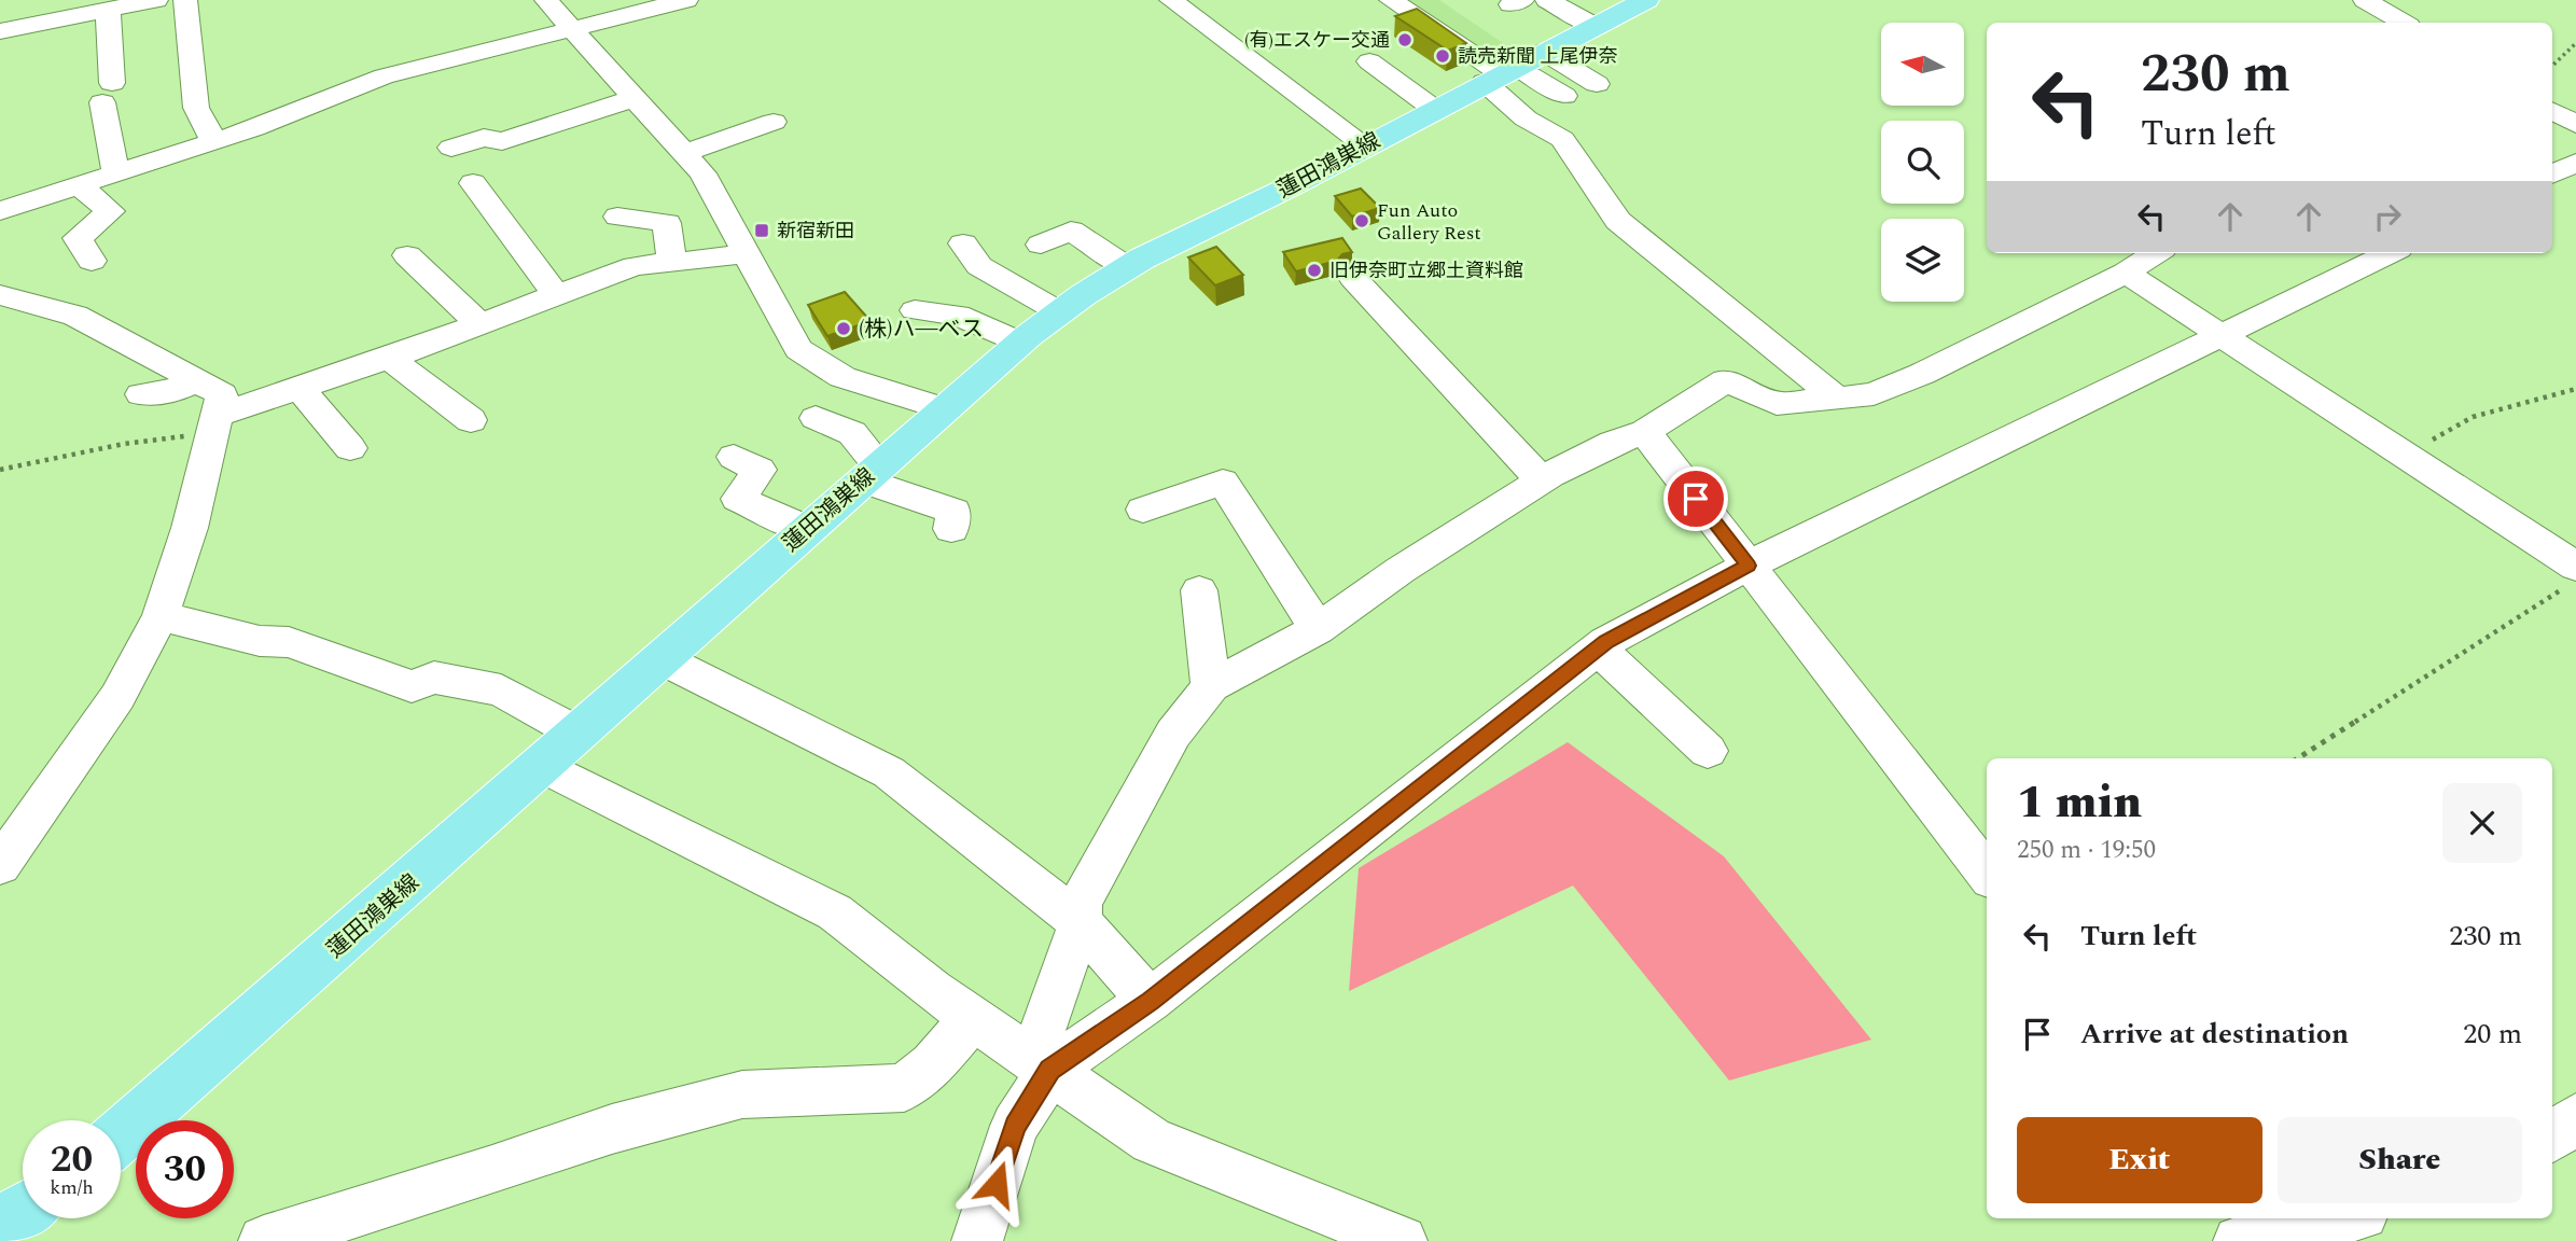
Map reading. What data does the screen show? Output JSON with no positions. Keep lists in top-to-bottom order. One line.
{"streets":{"main road":["蓮田鴻巣線"]},"places":{"other":["(有)エスケー交通","読売新聞 上尾伊奈","Fun Auto Gallery Rest","旧伊奈町立郷土資料館","(株)ハ―ベス"],"transit":["新宿新田"]},"north":"left","page":{"turn":["230 m","Turn left"],"heading":["1 min","250 m · 19:50"],"list":[{"name":"Turn left","value":"230 m"},{"name":"Arrive at destination","value":"20 m"}],"buttons":["Exit","Share"],"speed":"20 km/h","limit":"30"}}
